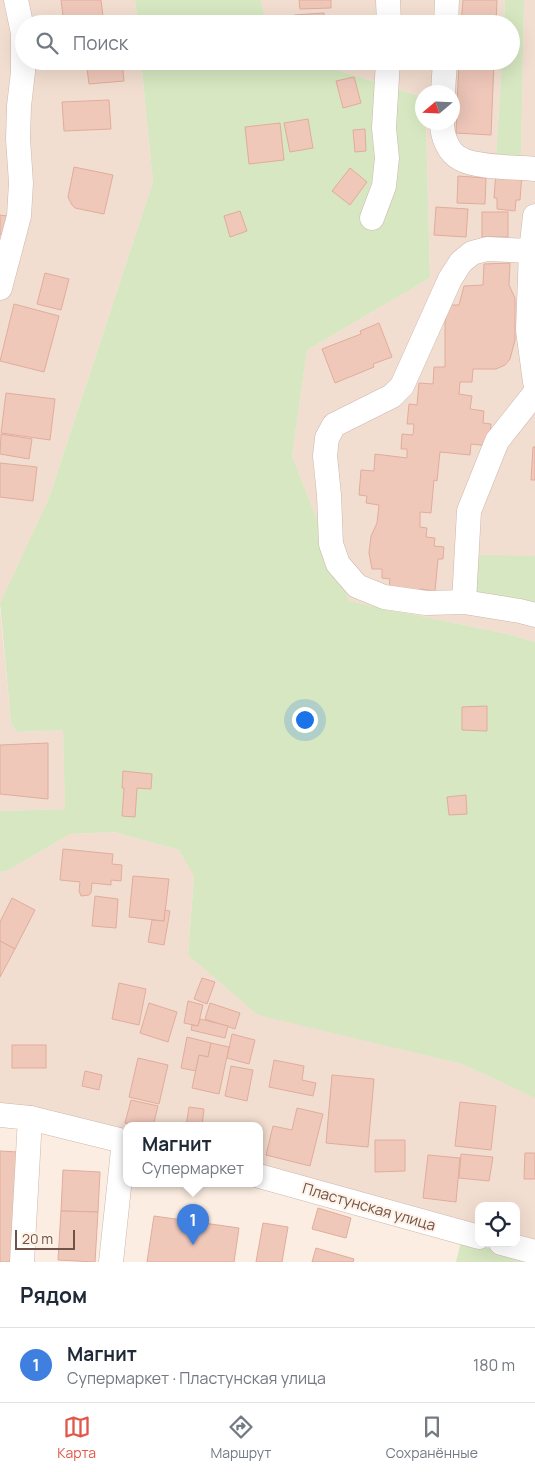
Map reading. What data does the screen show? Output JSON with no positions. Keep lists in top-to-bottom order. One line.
{"streets":{"street":["Пластунская улица"]},"scale_bar":"20 m","north":"left","page":{"search":"Поиск","popup":["Магнит","Супермаркет"],"pins":"1","scale":"20 m","heading":"Рядом","list":[{"mark":"1","name":"Магнит","note":"Супермаркет · Пластунская улица","value":"180 m"}],"nav":["Карта","Маршрут","Сохранённые"]}}
